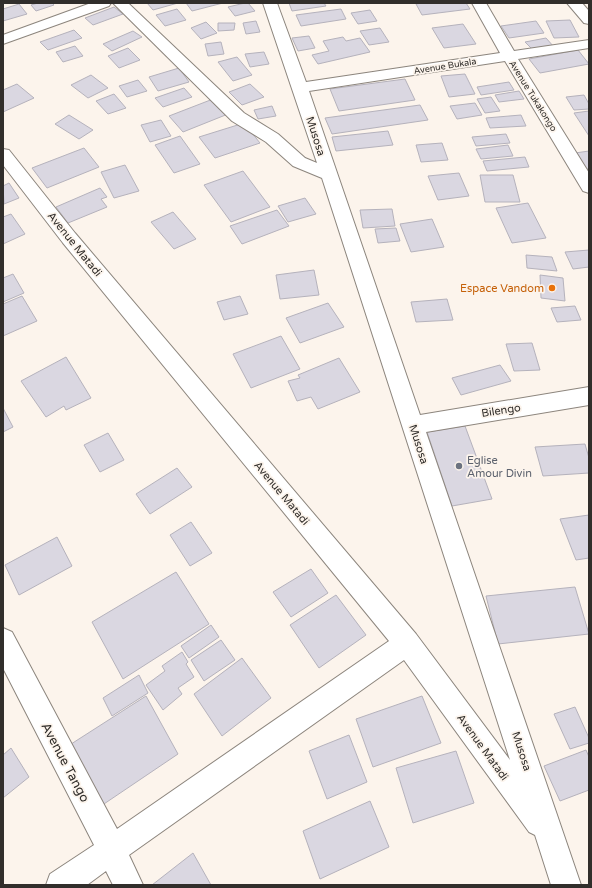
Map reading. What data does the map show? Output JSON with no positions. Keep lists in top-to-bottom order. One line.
{"streets":{"street":["Avenue Bukala","Avenue Tukakongo","Musosa","Avenue Matadi","Bilengo","Avenue Tango"]},"crossings":[["Avenue Bukala","Avenue Tukakongo"],["Avenue Bukala","Musosa"],["Musosa","Avenue Matadi"],["Musosa","Bilengo"]],"places":["Espace Vandom","Eglise Amour Divin"]}
